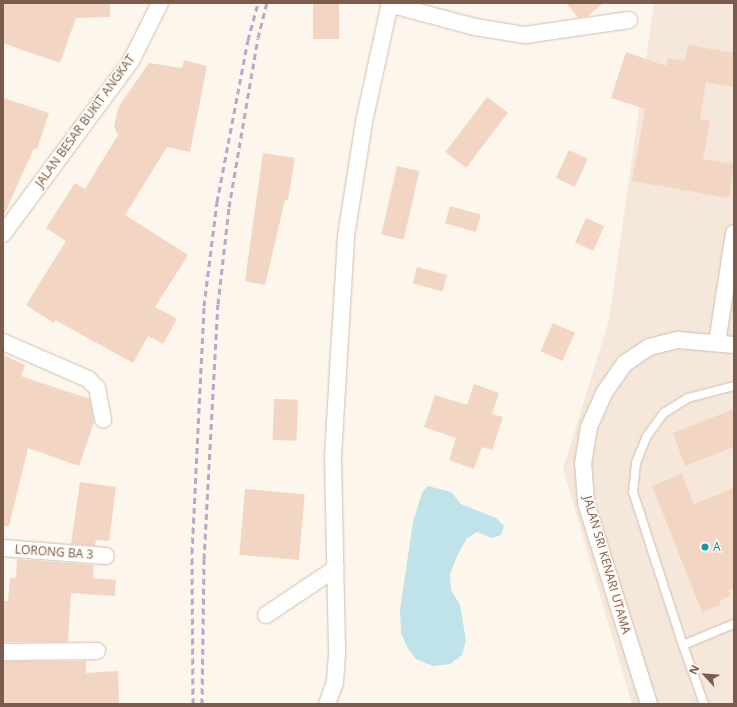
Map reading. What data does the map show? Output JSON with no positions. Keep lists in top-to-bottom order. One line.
{"streets":{"street":["JALAN BESAR BUKIT ANGKAT","LORONG BA 3","JALAN SRI KENARI UTAMA"]},"places":["A"],"north":"top left"}
